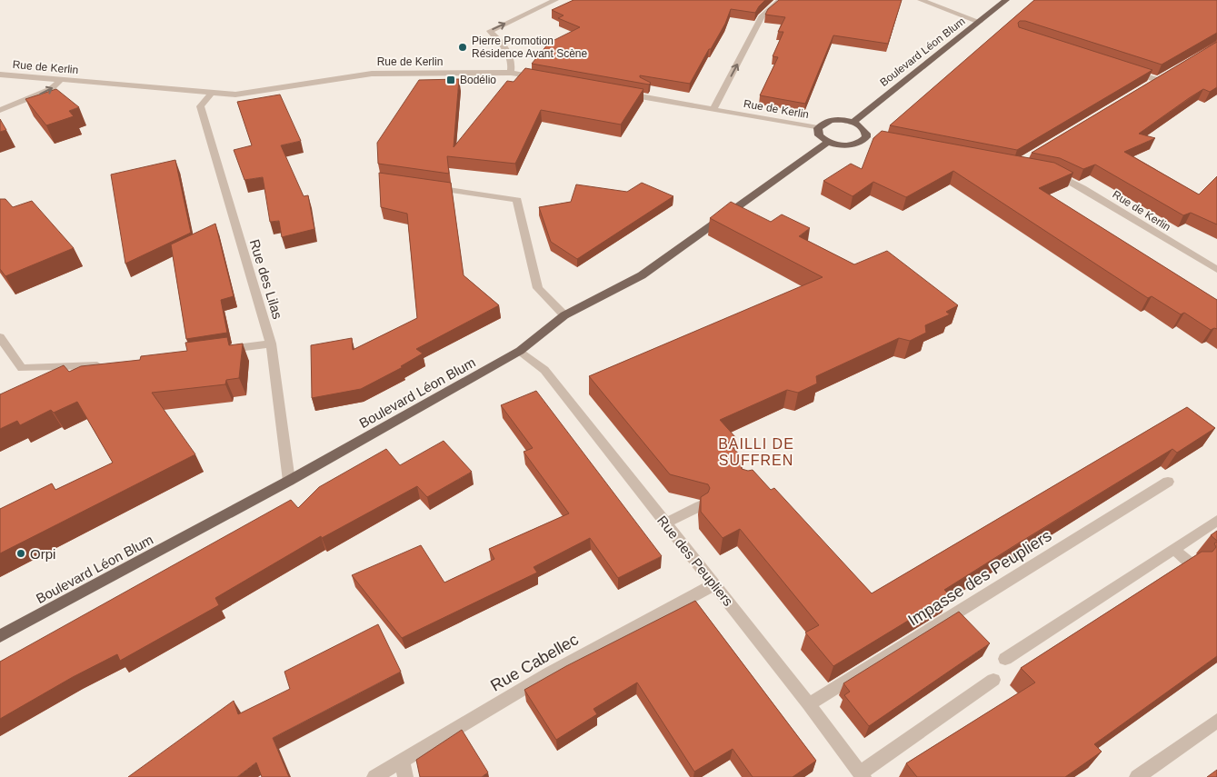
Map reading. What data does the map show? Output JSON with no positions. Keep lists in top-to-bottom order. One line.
{"streets":{"main road":["Boulevard Léon Blum"],"street":["Rue de Kerlin","Rue des Lilas","Rue des Peupliers","Impasse des Peupliers","Rue Cabellec"]},"crossings":[["Boulevard Léon Blum","Rue des Lilas"],["Boulevard Léon Blum","Rue des Peupliers"],["Rue de Kerlin","Rue des Lilas"],["Rue des Peupliers","Impasse des Peupliers"],["Rue des Peupliers","Rue Cabellec"]],"districts":["BAILLI DE SUFFREN"],"places":{"other":["Pierre Promotion Résidence Avant Scène","Orpi"],"transit":["Bodélio"]}}
